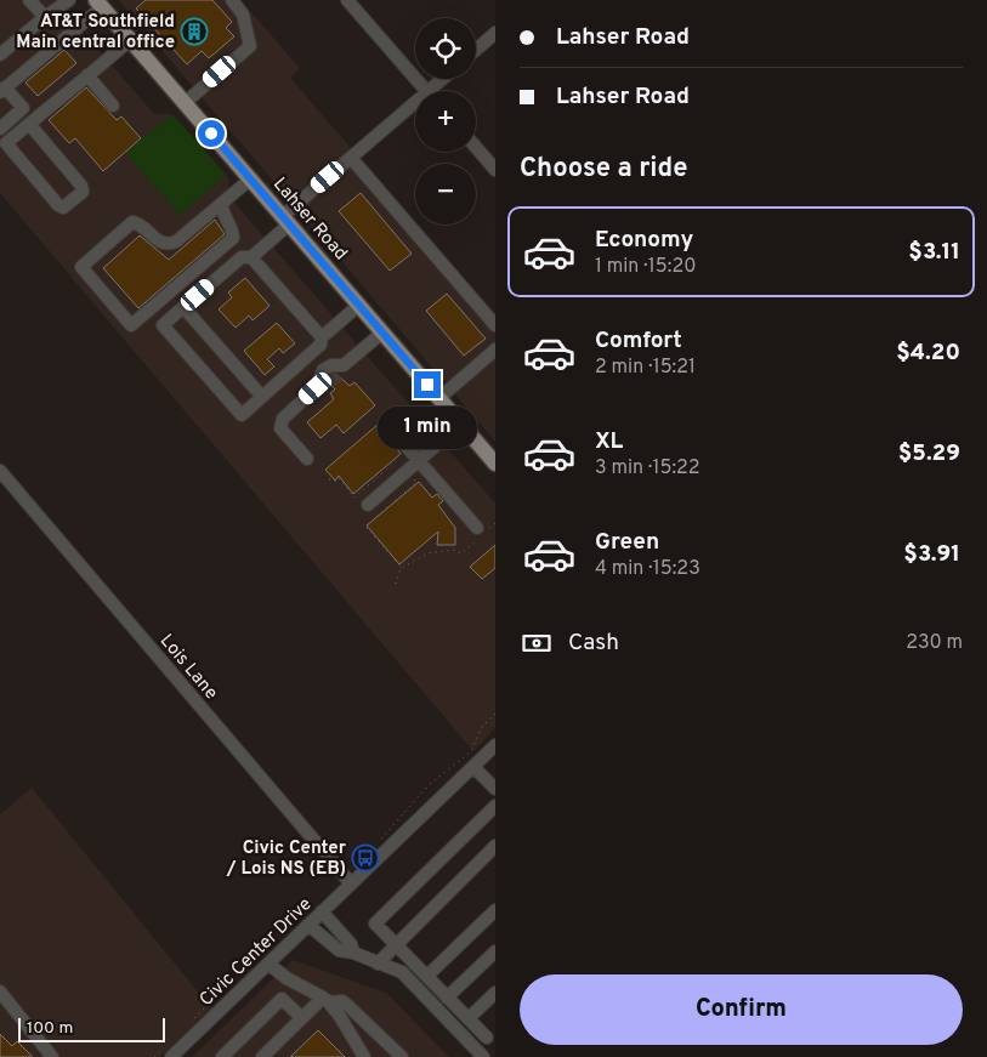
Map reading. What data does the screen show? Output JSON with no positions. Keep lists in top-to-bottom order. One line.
{"streets":{"main road":["Lahser Road"],"street":["Lois Lane","Civic Center Drive"]},"crossings":[["Lois Lane","Civic Center Drive"]],"places":{"building":["AT&T Southfield Main central office"],"bus stop":["Civic Center / Lois NS (EB)"]},"scale_bar":"100 m","page":{"banner":["Lahser Road","Lahser Road"],"map_buttons":["+","−"],"heading":"Choose a ride","list":[{"name":"Economy","note":"1 min · 15:20","value":"$3.11"},{"name":"Comfort","note":"2 min · 15:21","value":"$4.20"},{"name":"XL","note":"3 min · 15:22","value":"$5.29"},{"name":"Green","note":"4 min · 15:23","value":"$3.91"}],"bubble":"1 min","pay":["Cash","230 m"],"buttons":"Confirm","scale":"100 m"}}
